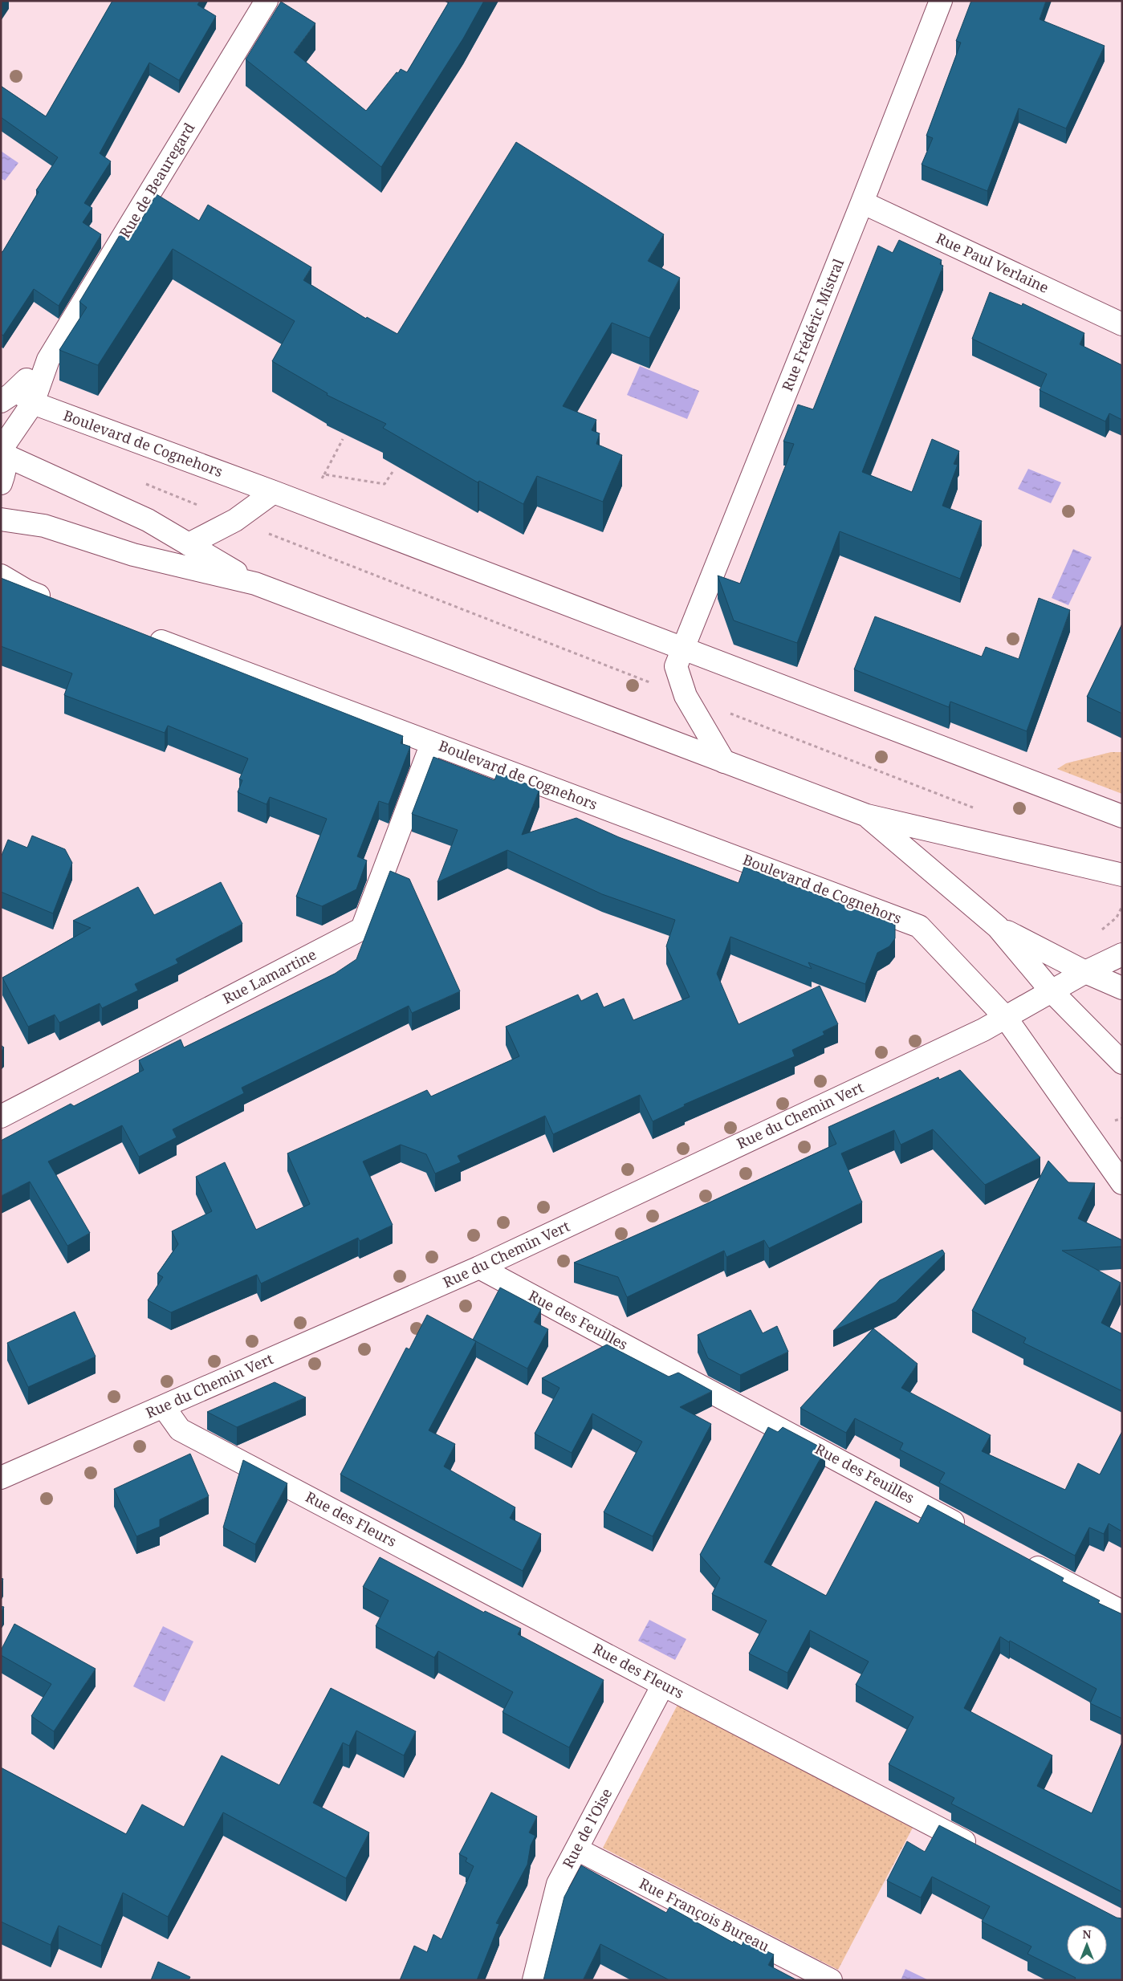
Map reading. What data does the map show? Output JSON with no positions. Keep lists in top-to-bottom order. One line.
{"streets":{"street":["Rue de Beauregard","Rue Paul Verlaine","Rue Frédéric Mistral","Boulevard de Cognehors","Rue Lamartine","Rue du Chemin Vert","Rue des Feuilles","Rue des Fleurs","Rue de l'Oise","Rue François Bureau"]},"crossings":[["Rue de Beauregard","Boulevard de Cognehors"],["Rue Paul Verlaine","Rue Frédéric Mistral"],["Rue Frédéric Mistral","Boulevard de Cognehors"],["Boulevard de Cognehors","Rue Lamartine"],["Boulevard de Cognehors","Rue du Chemin Vert"],["Rue du Chemin Vert","Rue des Feuilles"],["Rue du Chemin Vert","Rue des Fleurs"],["Rue des Fleurs","Rue de l'Oise"],["Rue de l'Oise","Rue François Bureau"]],"north":"top"}
